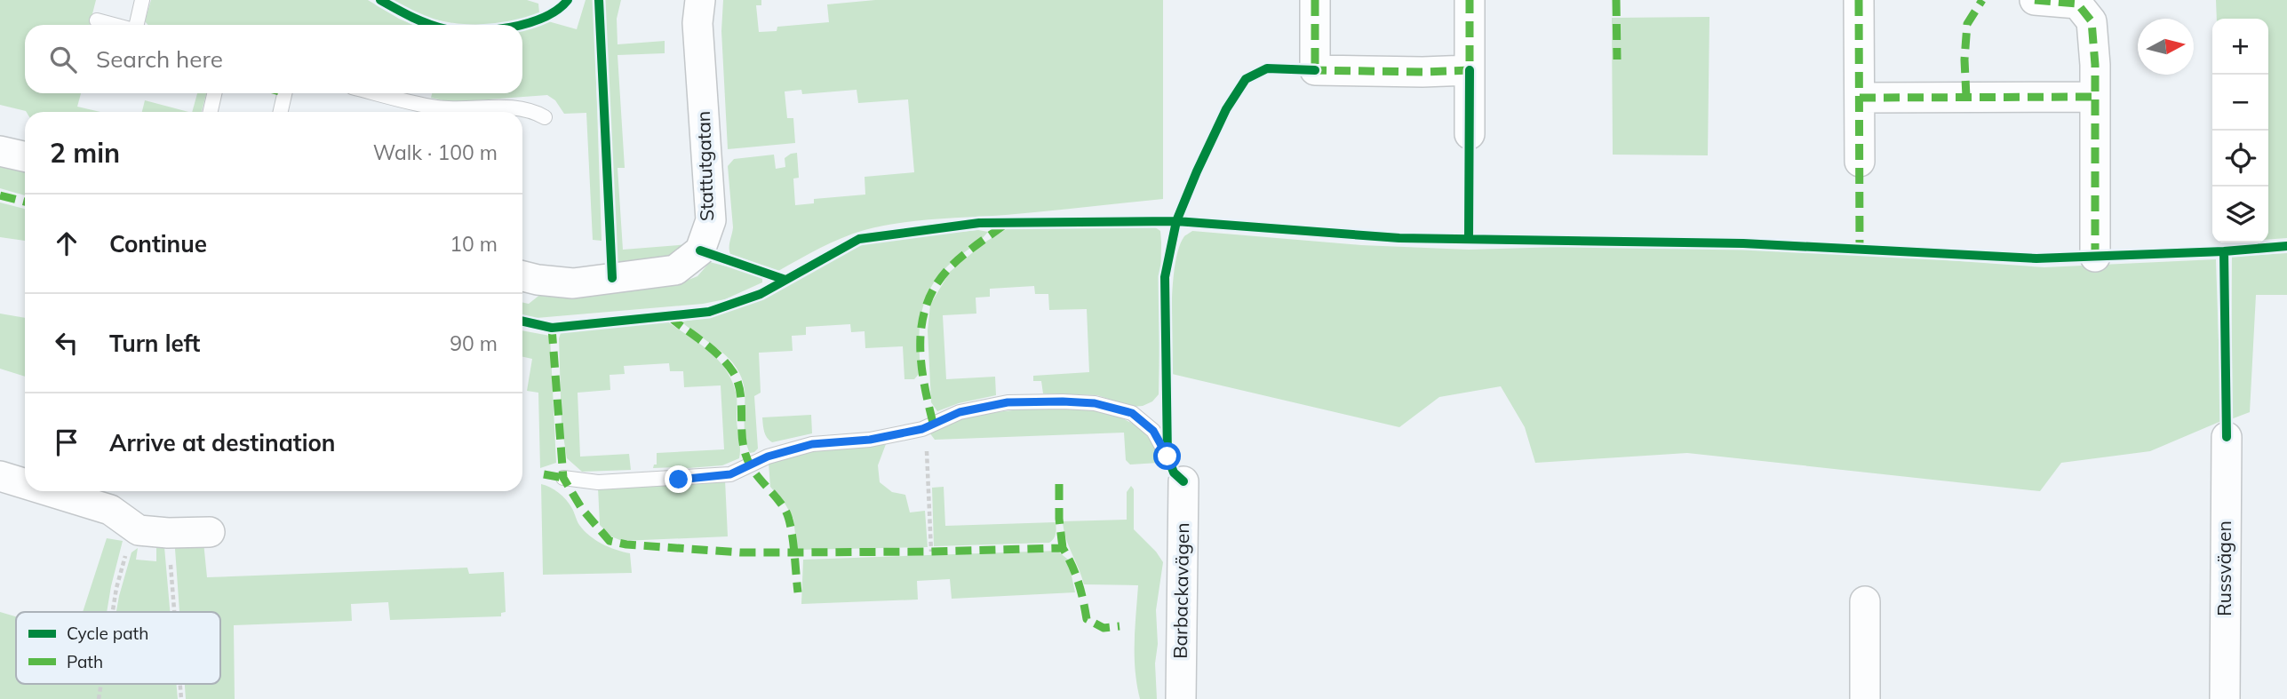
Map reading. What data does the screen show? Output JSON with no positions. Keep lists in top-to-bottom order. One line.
{"streets":{"street":["Stattutgatan","Russvägen","Barbackavägen"]},"legend":["Cycle path","Path"],"north":"right","page":{"map_buttons":["+","−"],"search":"Search here","heading":["2 min","Walk · 100 m"],"list":[["Continue","10 m"],["Turn left","90 m"],"Arrive at destination"]}}
